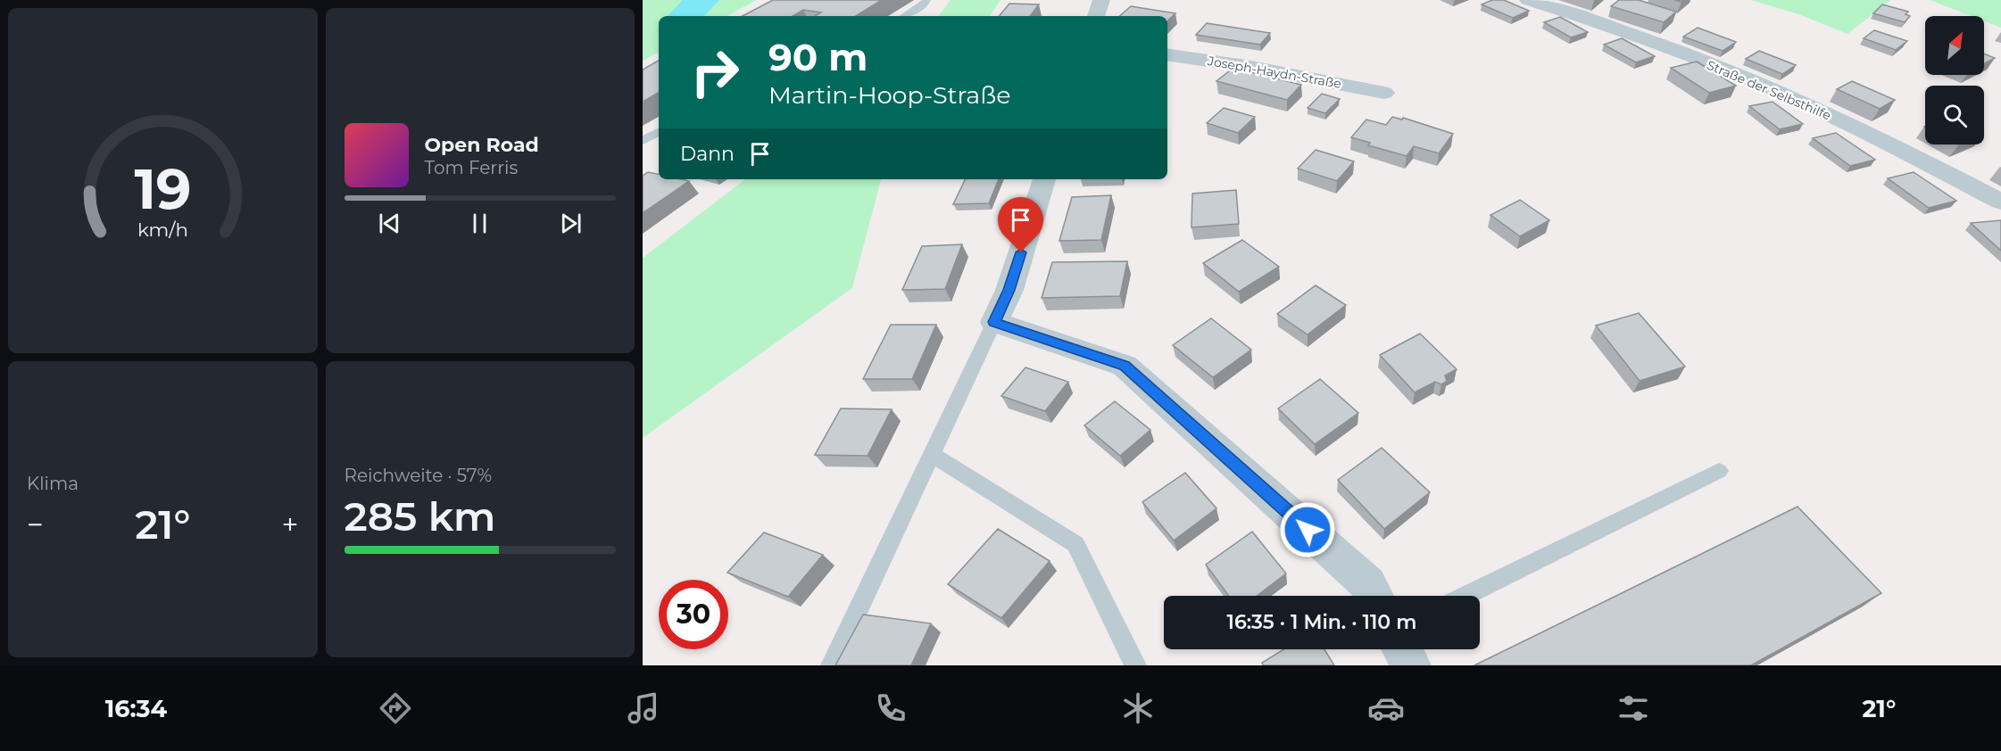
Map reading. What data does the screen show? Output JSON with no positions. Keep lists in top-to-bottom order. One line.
{"streets":{"street":["Joseph-Haydn-Straße","Straße der Selbsthilfe"]},"north":"top right","page":{"turn":["90 m","Martin-Hoop-Straße"],"song":["Open Road","Tom Ferris"],"then":"Dann","tile":["Klima",["Reichweite · 57%","285 km"]],"heat":["−","21°","+"],"limit":"30","trip":"16:35 · 1 Min. · 110 m","tabs":["16:34","21°"],"gauge":["19","km/h"]}}
